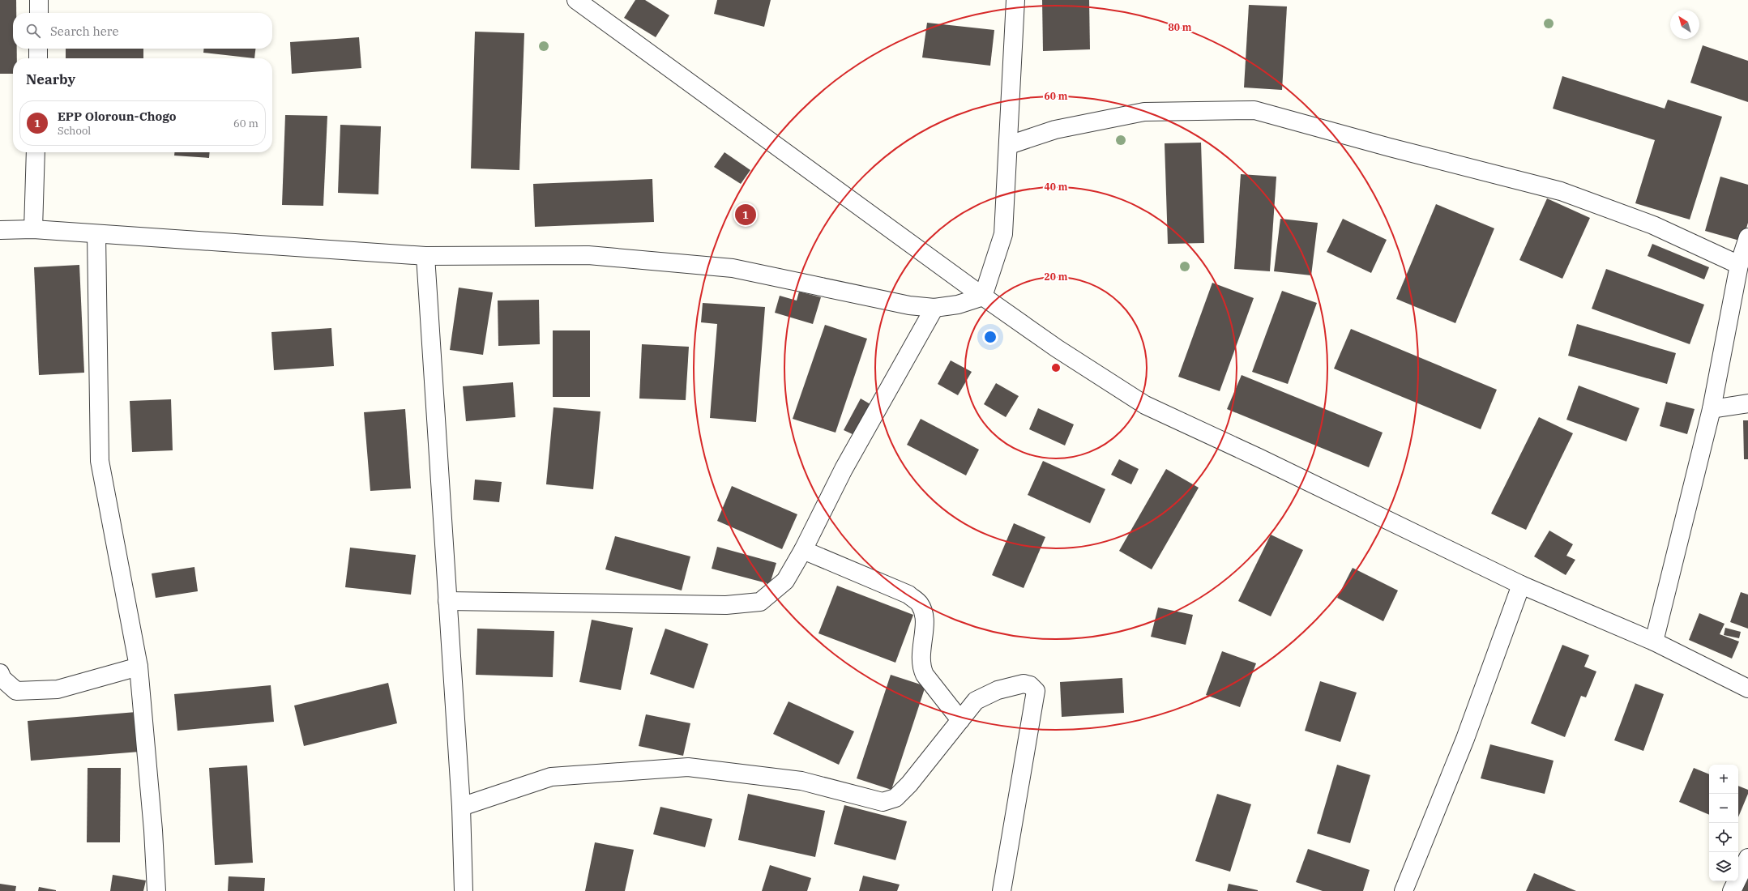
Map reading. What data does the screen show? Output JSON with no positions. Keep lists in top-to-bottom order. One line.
{"north":"top left","page":{"search":"Search here","heading":"Nearby","list":[{"mark":"1","name":"EPP Oloroun-Chogo","note":"School","value":"60 m"}],"pins":"1","map_buttons":["+","−"]},"rings":["80 m","60 m","40 m","20 m"]}
